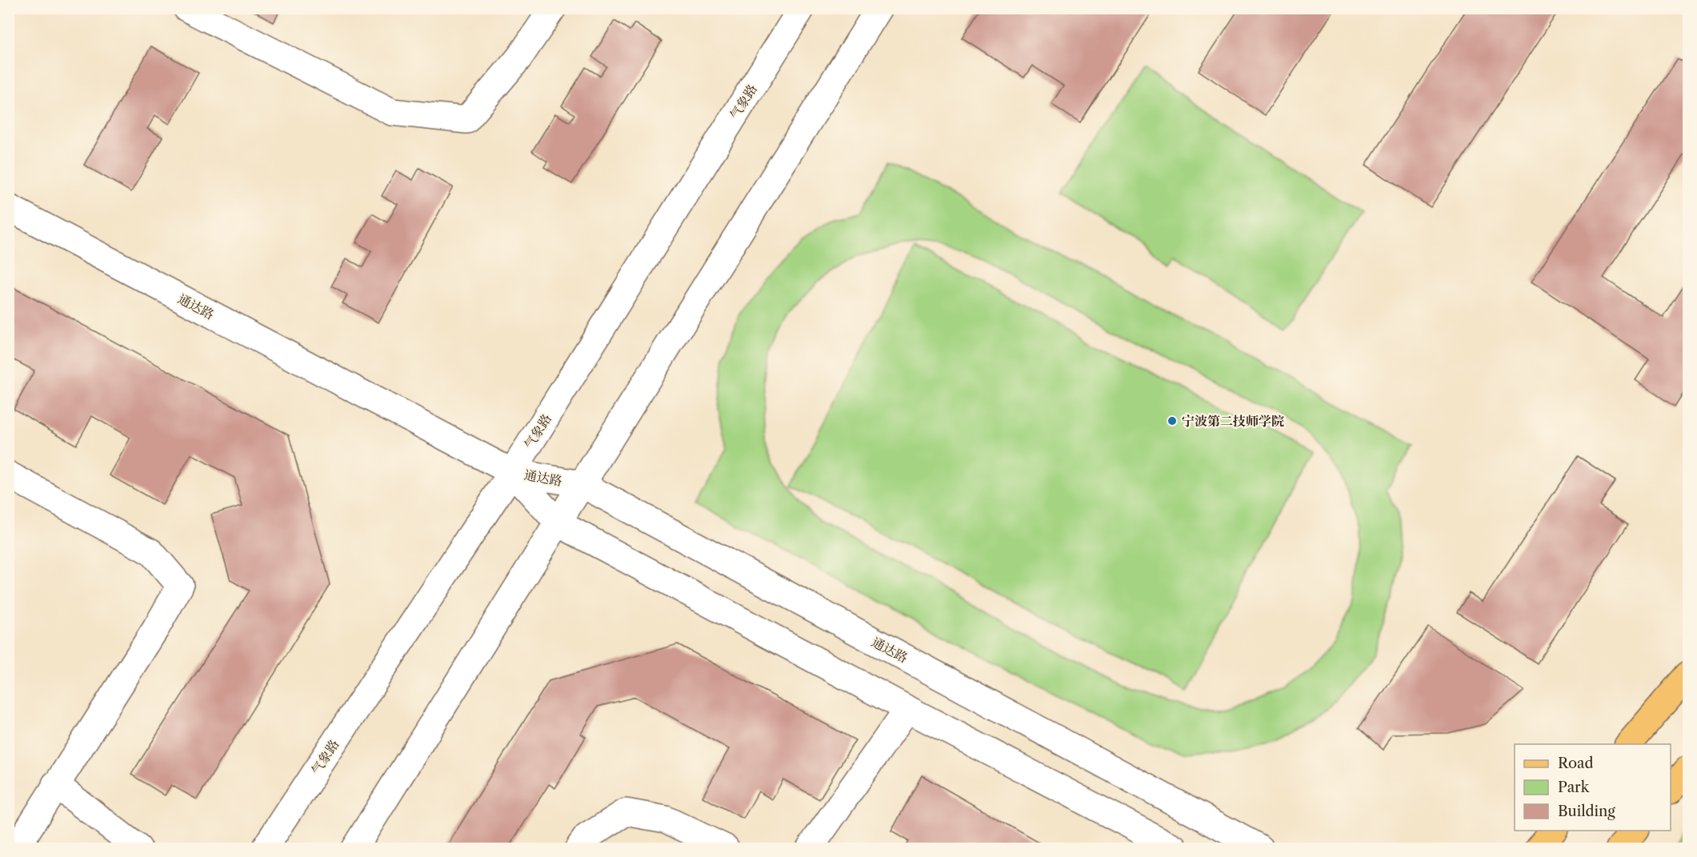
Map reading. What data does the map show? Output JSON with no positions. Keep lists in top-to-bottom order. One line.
{"streets":{"street":["气象路","通达路"]},"crossings":[["气象路","通达路"]],"places":["宁波第二技师学院"],"legend":["Road","Park","Building"]}
